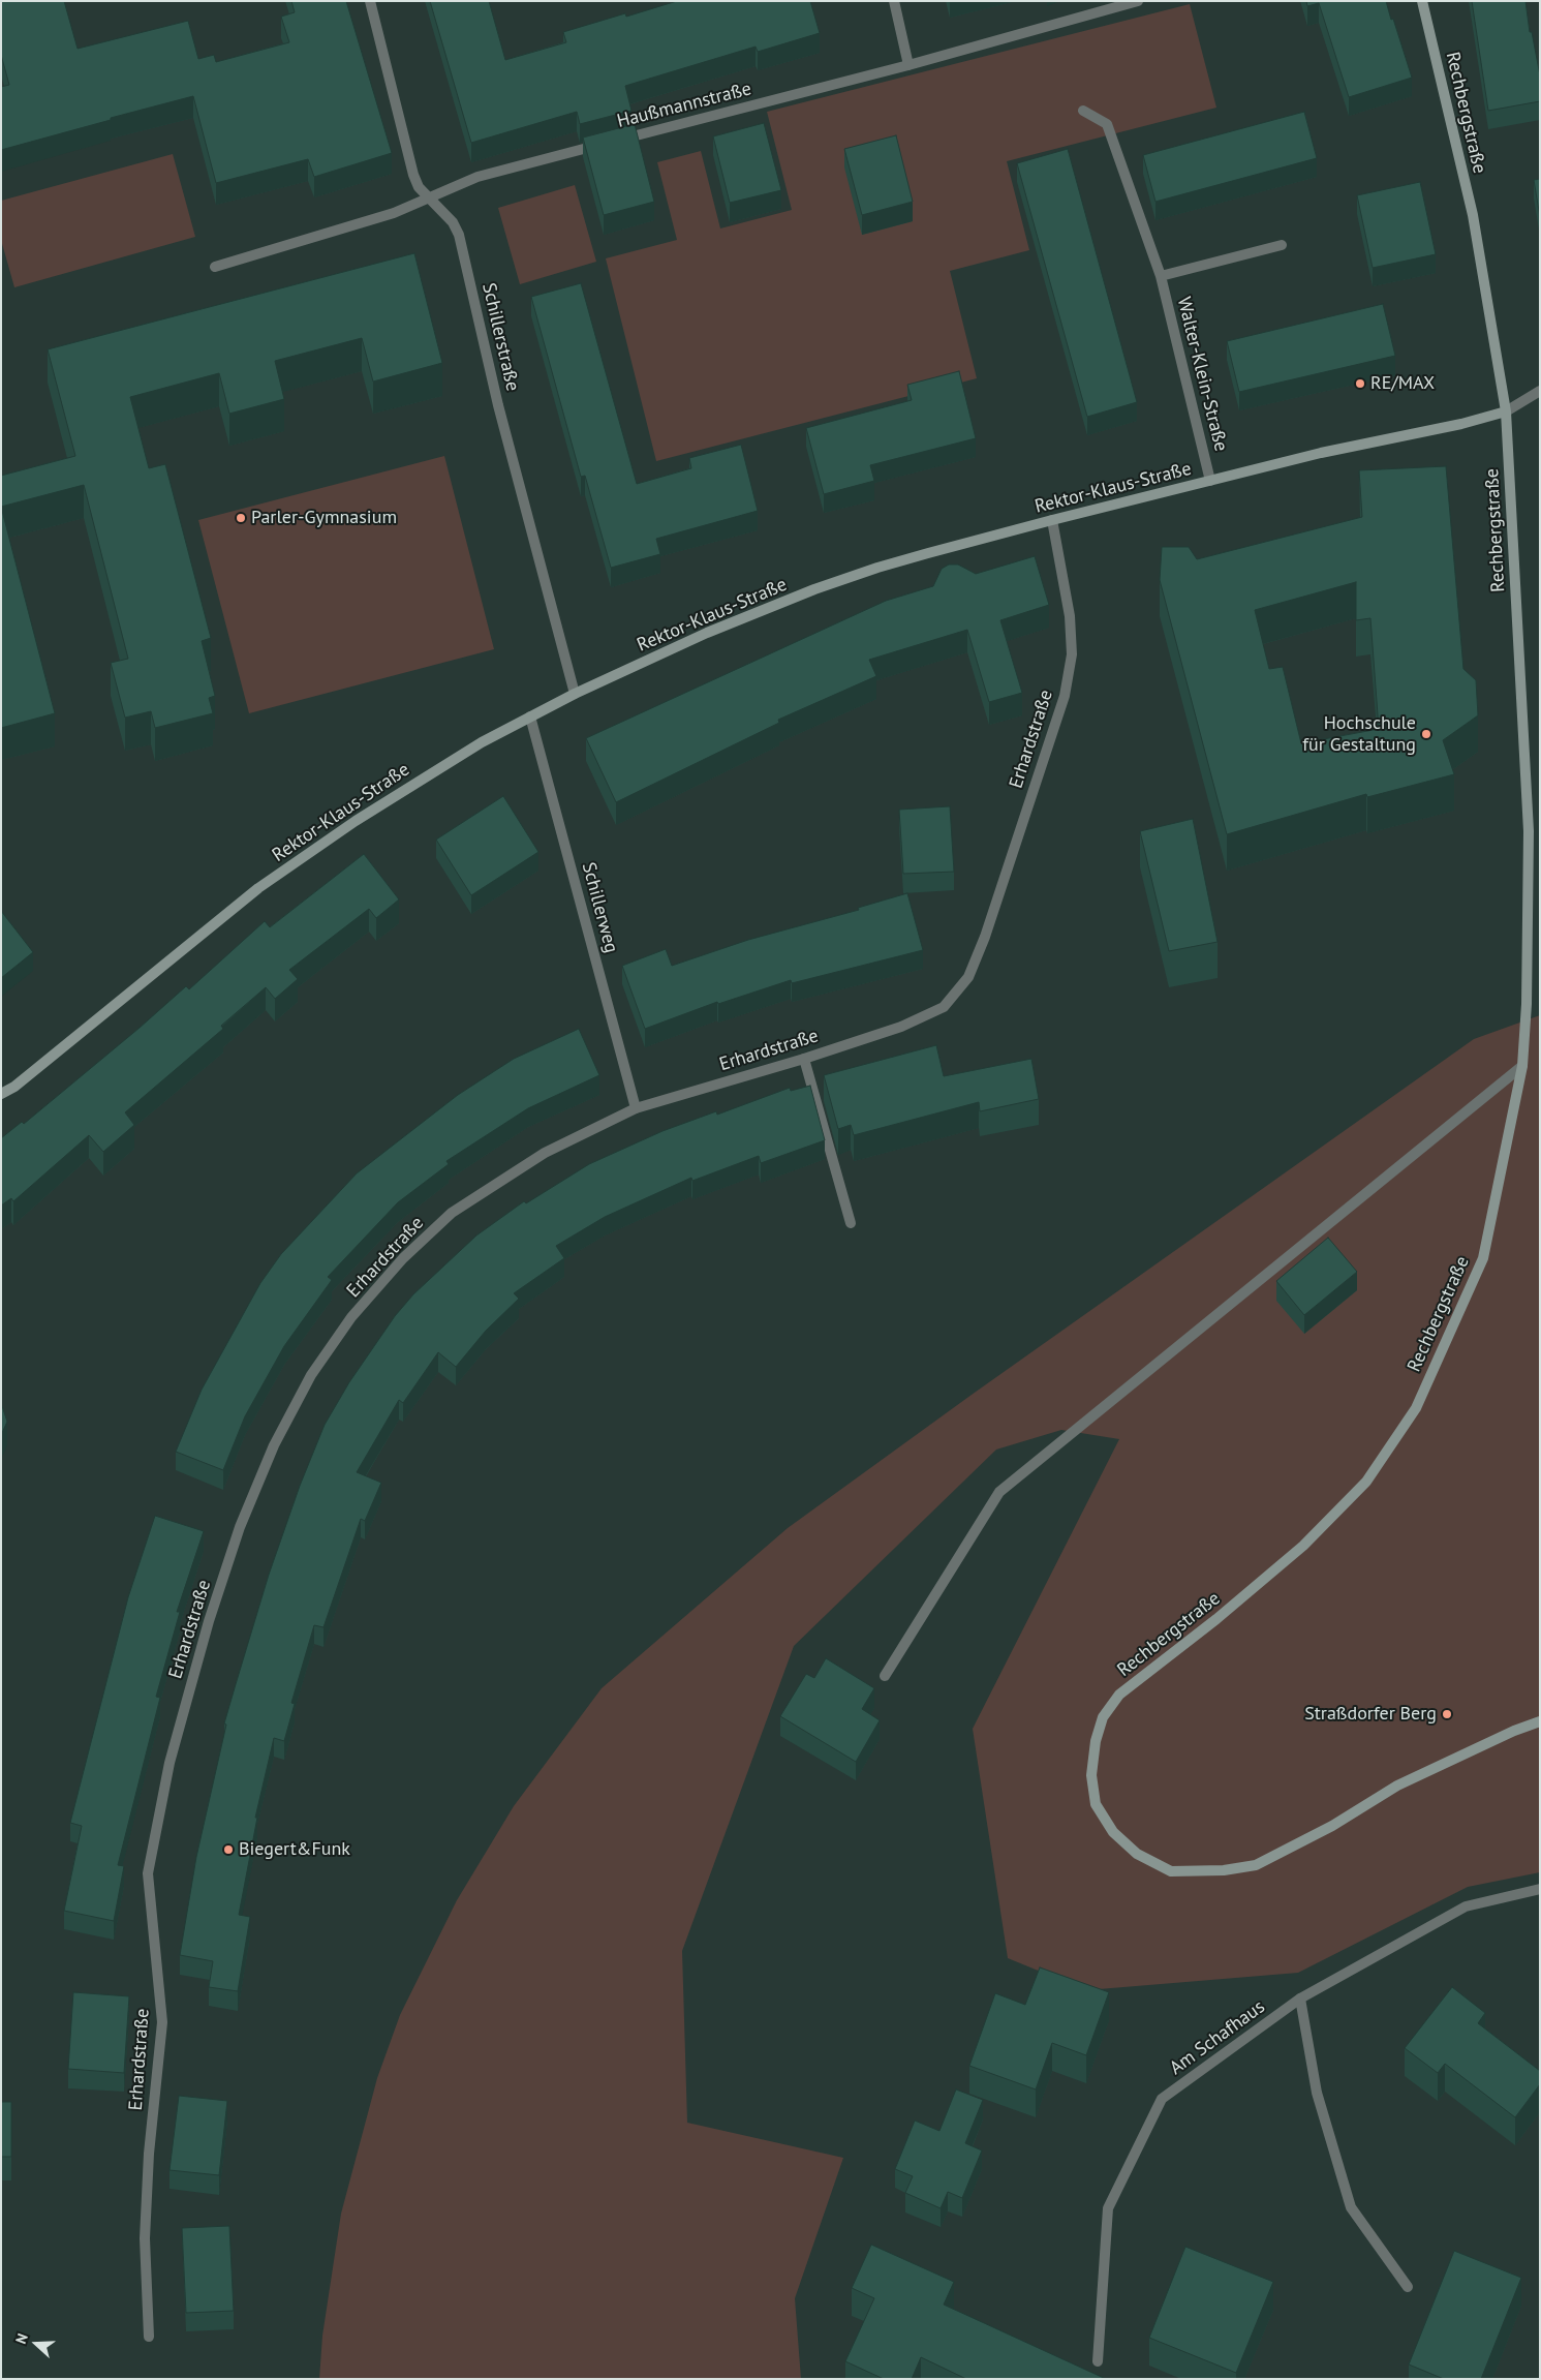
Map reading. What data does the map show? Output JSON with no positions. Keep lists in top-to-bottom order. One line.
{"streets":{"main road":["Rechbergstraße","Rektor-Klaus-Straße"],"street":["Haußmannstraße","Schillerstraße","Walter-Klein-Straße","Erhardstraße","Schillerweg","Am Schafhaus"]},"crossings":[["Haußmannstraße","Schillerstraße"],["Rechbergstraße","Rektor-Klaus-Straße"],["Schillerstraße","Rektor-Klaus-Straße"],["Walter-Klein-Straße","Rektor-Klaus-Straße"],["Rektor-Klaus-Straße","Erhardstraße"],["Rektor-Klaus-Straße","Schillerweg"],["Erhardstraße","Schillerweg"]],"places":["RE/MAX","Parler-Gymnasium","Hochschule für Gestaltung","Straßdorfer Berg","Biegert&Funk"],"north":"left"}
